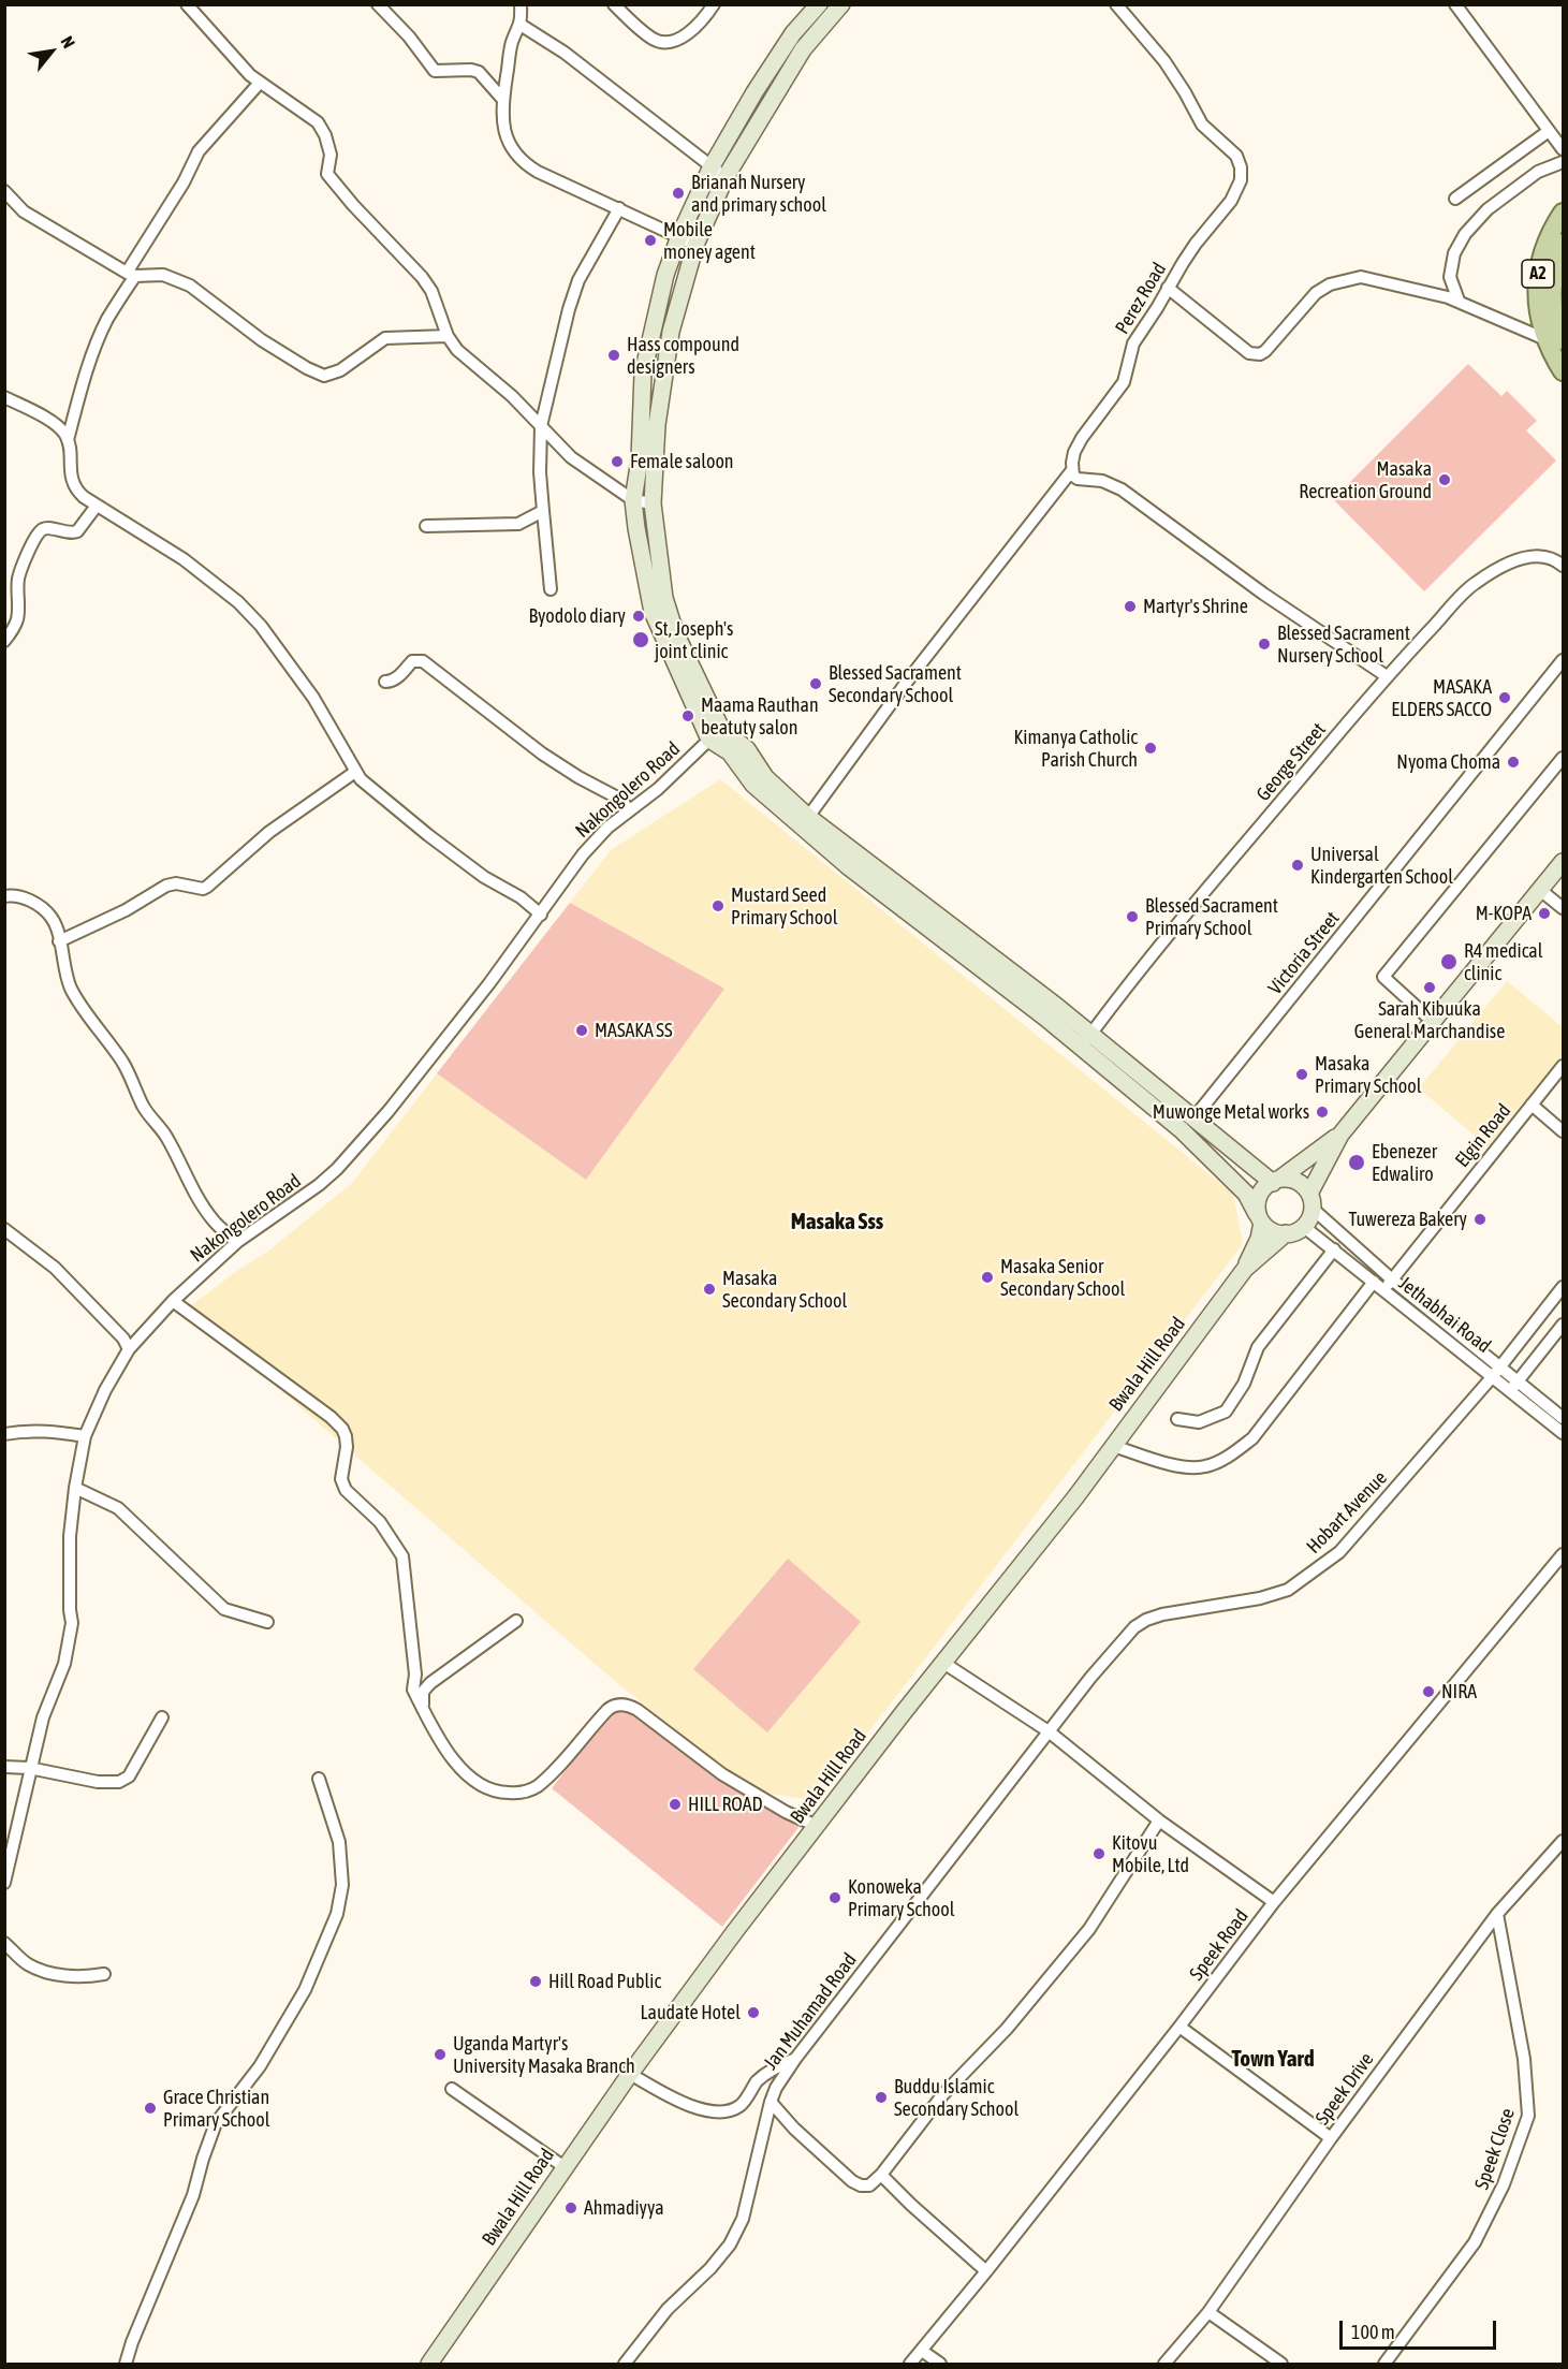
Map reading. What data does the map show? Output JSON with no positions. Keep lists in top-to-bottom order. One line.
{"streets":{"main road":["A2"],"street":["Perez Road","George Street","Nakongolero Road","Victoria Street","Elgin Road","Jethabhai Road","Bwala Hill Road","Hobart Avenue","Speek Road","Jan Muhamad Road","Speek Drive","Speek Close"]},"crossings":[["Elgin Road","Jethabhai Road"],["Jethabhai Road","Bwala Hill Road"],["Jethabhai Road","Hobart Avenue"],["Hobart Avenue","Jan Muhamad Road"],["Speek Drive","Speek Close"]],"districts":["Masaka Sss","Town Yard"],"places":["Brianah Nursery and primary school","Mobile money agent","Hass compound designers","Female saloon","Masaka Recreation Ground","Martyr's Shrine","Byodolo diary","St, Joseph's joint clinic","Blessed Sacrament Nursery School","Blessed Sacrament Secondary School","MASAKA ELDERS SACCO","Maama Rauthan beatuty salon","Kimanya Catholic Parish Church","Nyoma Choma","Universal Kindergarten School","Mustard Seed Primary School","M-KOPA","Blessed Sacrament Primary School","R4 medical clinic","Sarah Kibuuka General Marchandise","MASAKA SS","Masaka Primary School","Muwonge Metal works","Ebenezer Edwaliro","Tuwereza Bakery","Masaka Senior Secondary School","Masaka Secondary School","NIRA","HILL ROAD","Kitovu Mobile, Ltd","Konoweka Primary School","Hill Road Public","Laudate Hotel","Uganda Martyr's University Masaka Branch","Buddu Islamic Secondary School","Grace Christian Primary School","Ahmadiyya"],"scale_bar":"100 m","north":"top right"}
